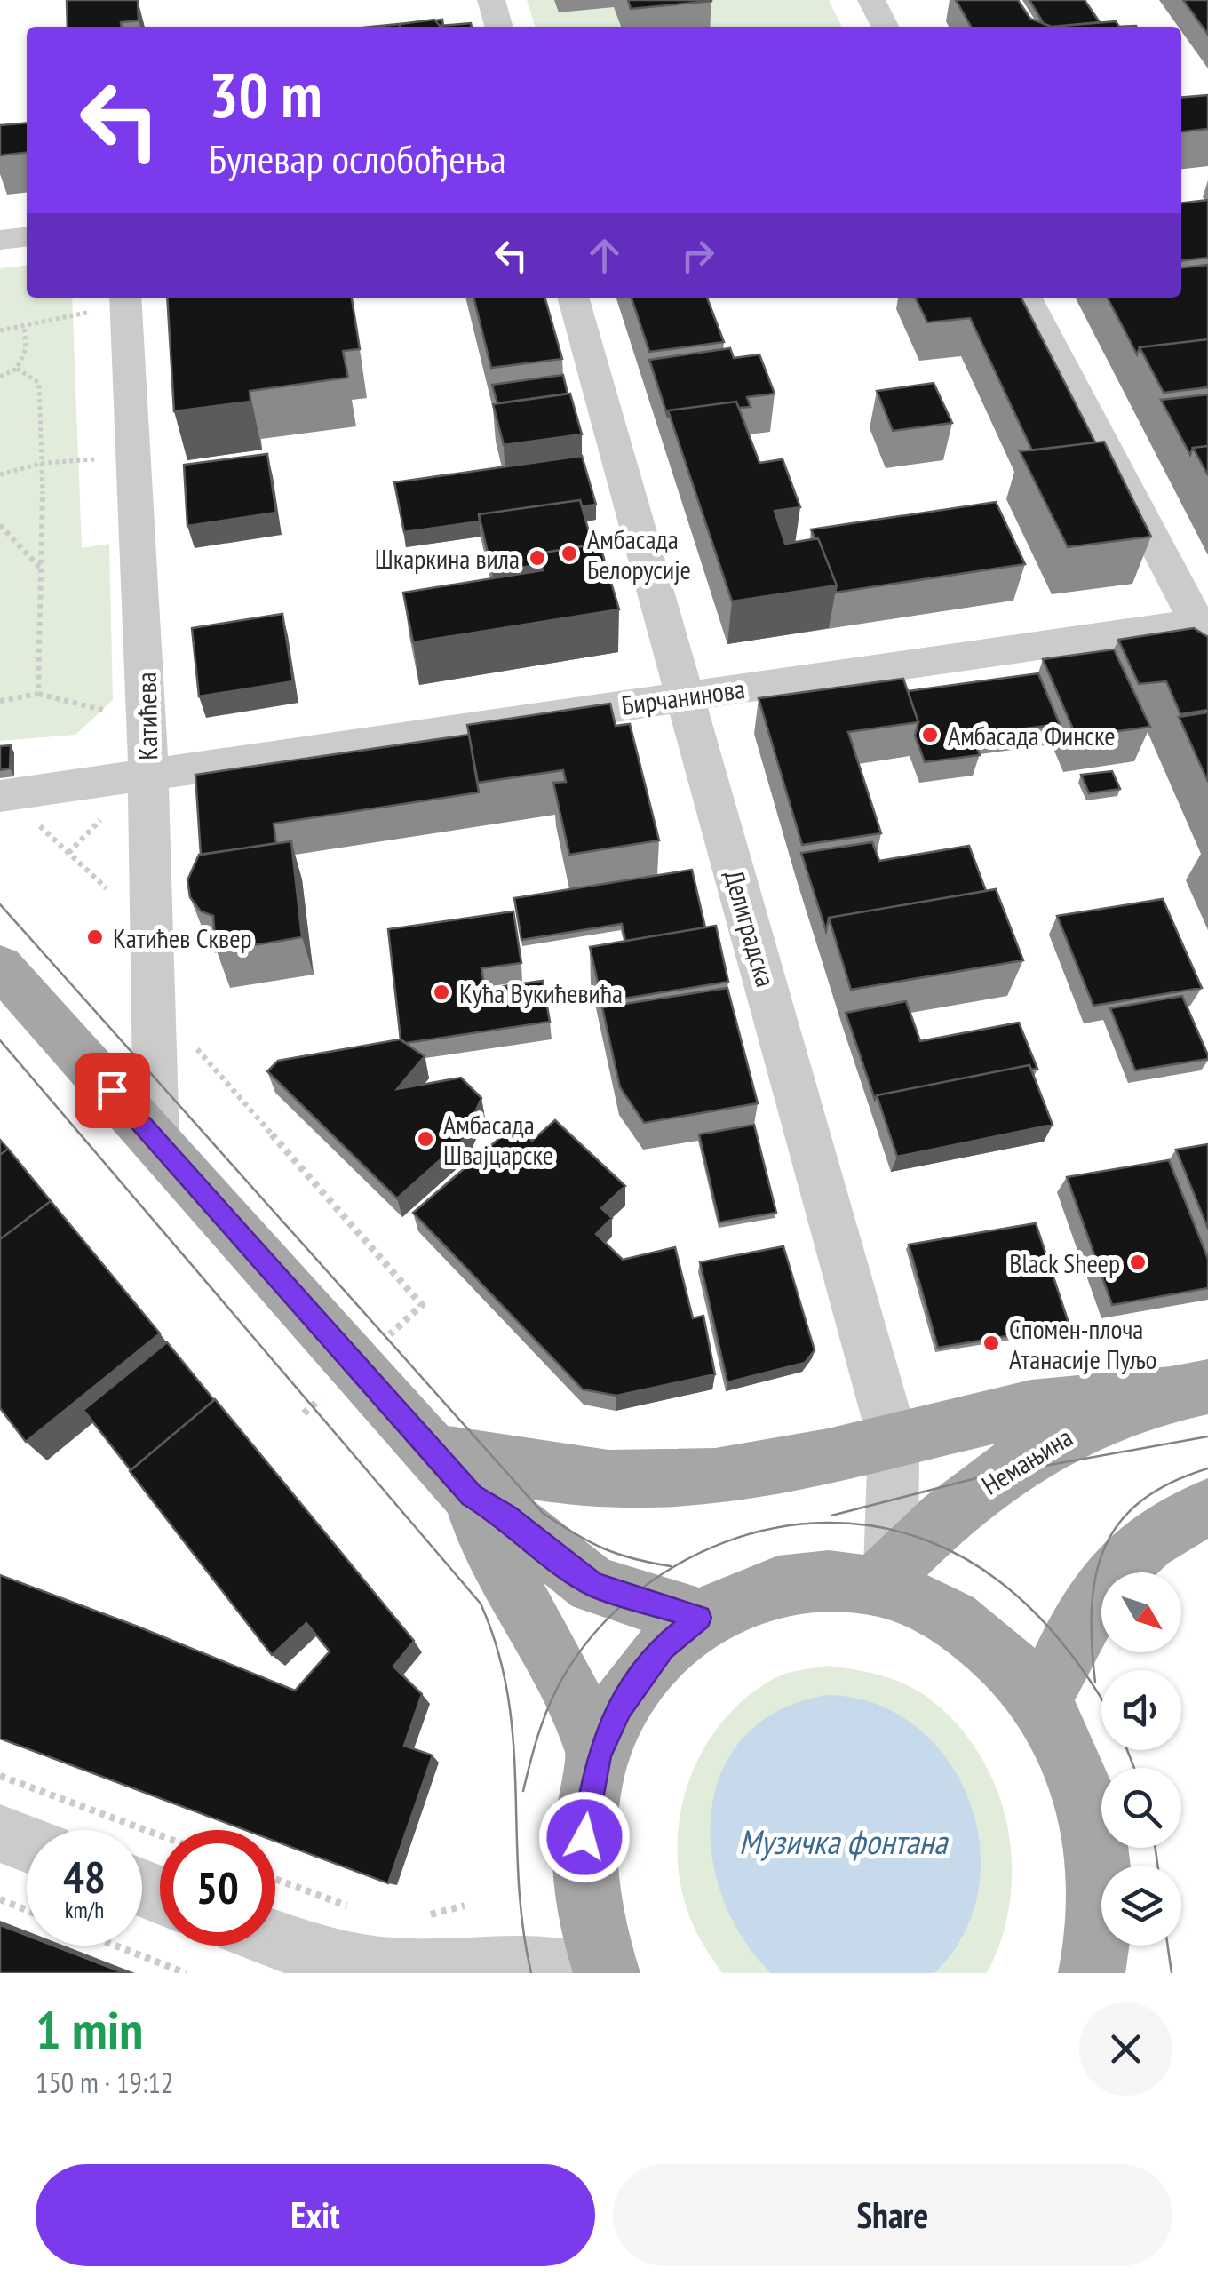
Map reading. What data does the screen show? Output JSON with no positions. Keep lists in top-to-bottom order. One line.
{"streets":{"main road":["Немањина"],"street":["Бирчанинова","Катићева","Делиградска"]},"crossings":[["Бирчанинова","Катићева"],["Бирчанинова","Делиградска"],["Делиградска","Немањина"]],"water":["Музичка фонтана"],"places":["Амбасада Белорусије","Шкаркина вила","Амбасада Финске","Катићев Сквер","Кућа Вукићевића","Амбасада Швајцарске","Black Sheep","Спомен-плоча Атанасије Пуљо"],"north":"bottom right","page":{"turn":["30 m","Булевар ослобођења"],"speed":"48 km/h","limit":"50","heading":["1 min","150 m · 19:12"],"buttons":["Exit","Share"]}}
